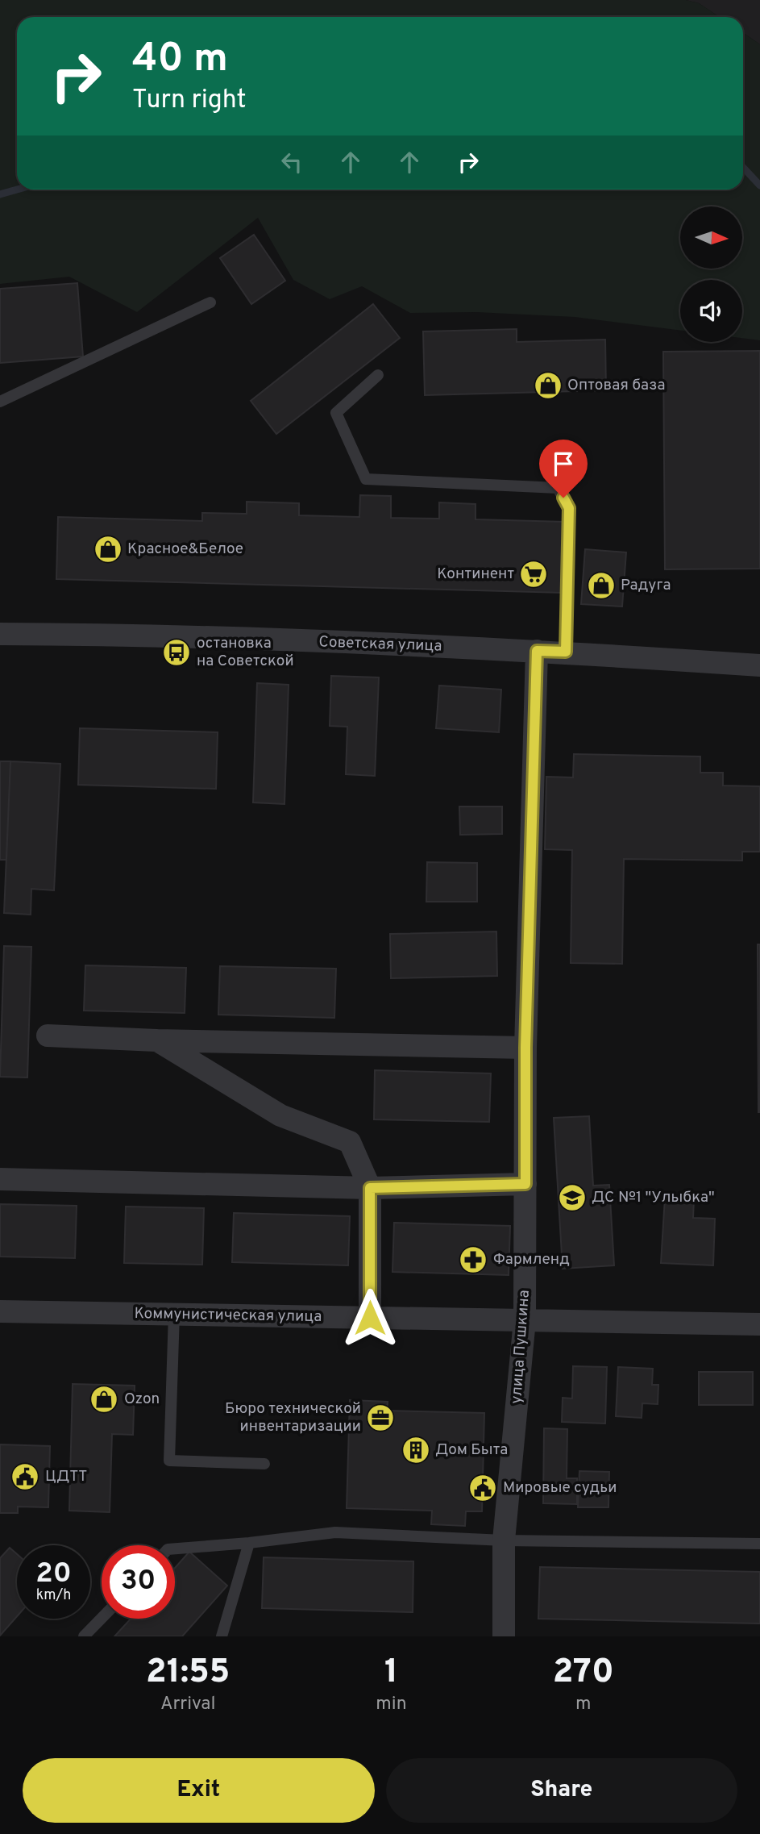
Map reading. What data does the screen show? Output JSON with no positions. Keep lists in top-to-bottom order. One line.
{"streets":{"street":["Советская улица","Коммунистическая улица","улица Пушкина"]},"crossings":[["Советская улица","улица Пушкина"],["Коммунистическая улица","улица Пушкина"]],"places":{"shop":["Оптовая база","Красное&Белое","Радуга","Ozon"],"supermarket":["Континент"],"bus stop":["остановка на Советской"],"school or university":["ДС №1 \"Улыбка\""],"pharmacy":["Фармленд"],"office":["Бюро технической инвентаризации"],"building":["Дом Быта"],"public building":["ЦДТТ","Мировые судьи"]},"north":"right","page":{"turn":["40 m","Turn right"],"speed":"20 km/h","limit":"30","eta":["21:55","Arrival","1","min","270","m"],"buttons":["Exit","Share"]}}
